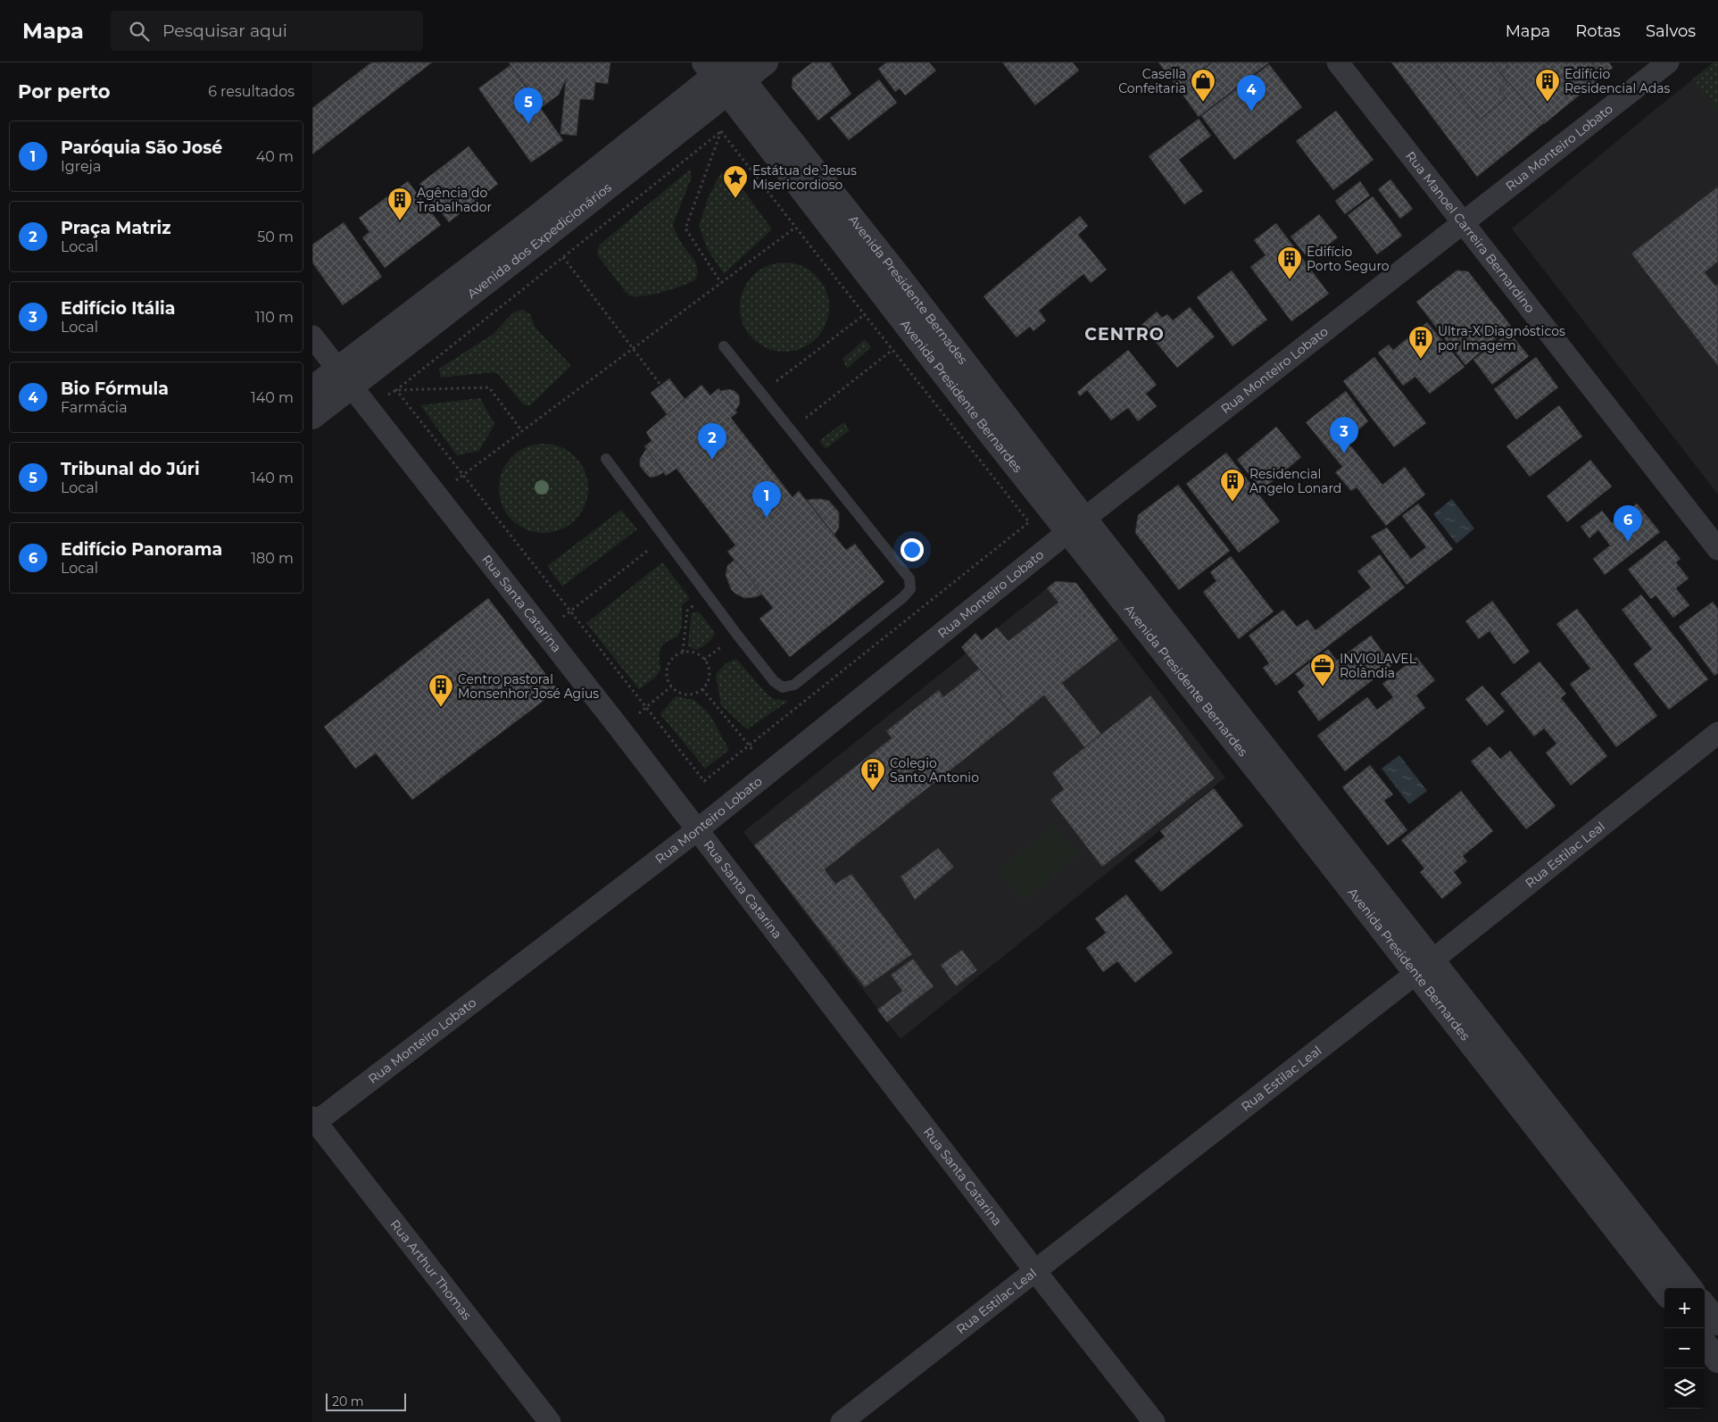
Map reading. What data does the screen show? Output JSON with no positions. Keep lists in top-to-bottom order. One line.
{"streets":{"street":["Rua Monteiro Lobato","Rua Manoel Carreira Bernardino","Avenida dos Expedicionários","Avenida Presidente Bernardes","Rua Santa Catarina","Rua Estilac Leal","Rua Arthur Thomas"]},"crossings":[["Rua Monteiro Lobato","Rua Manoel Carreira Bernardino"],["Rua Monteiro Lobato","Avenida Presidente Bernardes"],["Rua Monteiro Lobato","Rua Santa Catarina"],["Rua Monteiro Lobato","Rua Arthur Thomas"],["Avenida dos Expedicionários","Avenida Presidente Bernardes"],["Avenida dos Expedicionários","Rua Santa Catarina"],["Avenida Presidente Bernardes","Rua Estilac Leal"],["Rua Santa Catarina","Rua Estilac Leal"]],"districts":["CENTRO"],"places":{"shop":["Casella Confeitaria"],"building":["Edifício Residencial Adas","Agência do Trabalhador","Edifício Porto Seguro","Ultra-X Diagnósticos por Imagem","Residencial Angelo Lonard","Centro pastoral Monsenhor José Agius","Colegio Santo Antonio"],"place":["Estátua de Jesus Misericordioso"],"office":["INVIOLAVEL Rolândia"]},"scale_bar":"20 m","page":{"header":"Mapa","search":"Pesquisar aqui","nav":["Mapa","Rotas","Salvos"],"heading":["Por perto","6 resultados"],"pins":["4","5","3","2","1","6"],"list":[{"mark":"1","name":"Paróquia São José","note":"Igreja","value":"40 m"},{"mark":"2","name":"Praça Matriz","note":"Local","value":"50 m"},{"mark":"3","name":"Edifício Itália","note":"Local","value":"110 m"},{"mark":"4","name":"Bio Fórmula","note":"Farmácia","value":"140 m"},{"mark":"5","name":"Tribunal do Júri","note":"Local","value":"140 m"},{"mark":"6","name":"Edifício Panorama","note":"Local","value":"180 m"}],"map_buttons":["+","−"],"scale":"20 m"}}
